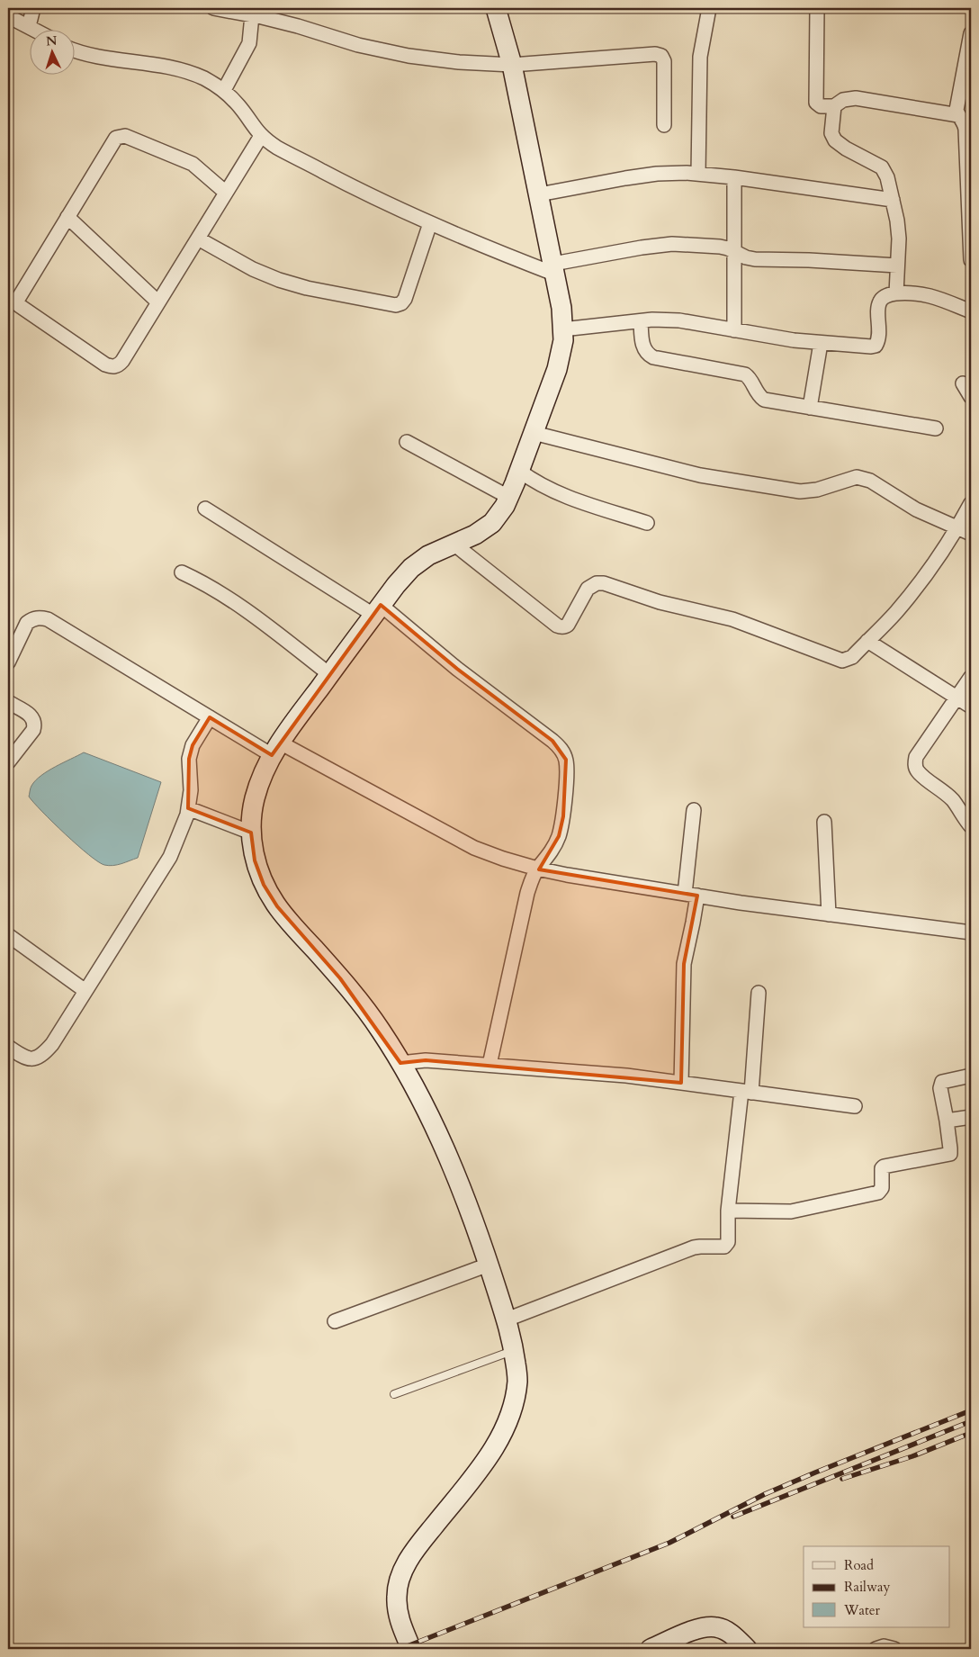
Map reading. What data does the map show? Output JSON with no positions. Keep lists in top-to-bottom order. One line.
{"legend":["Road","Railway","Water"],"north":"top"}
